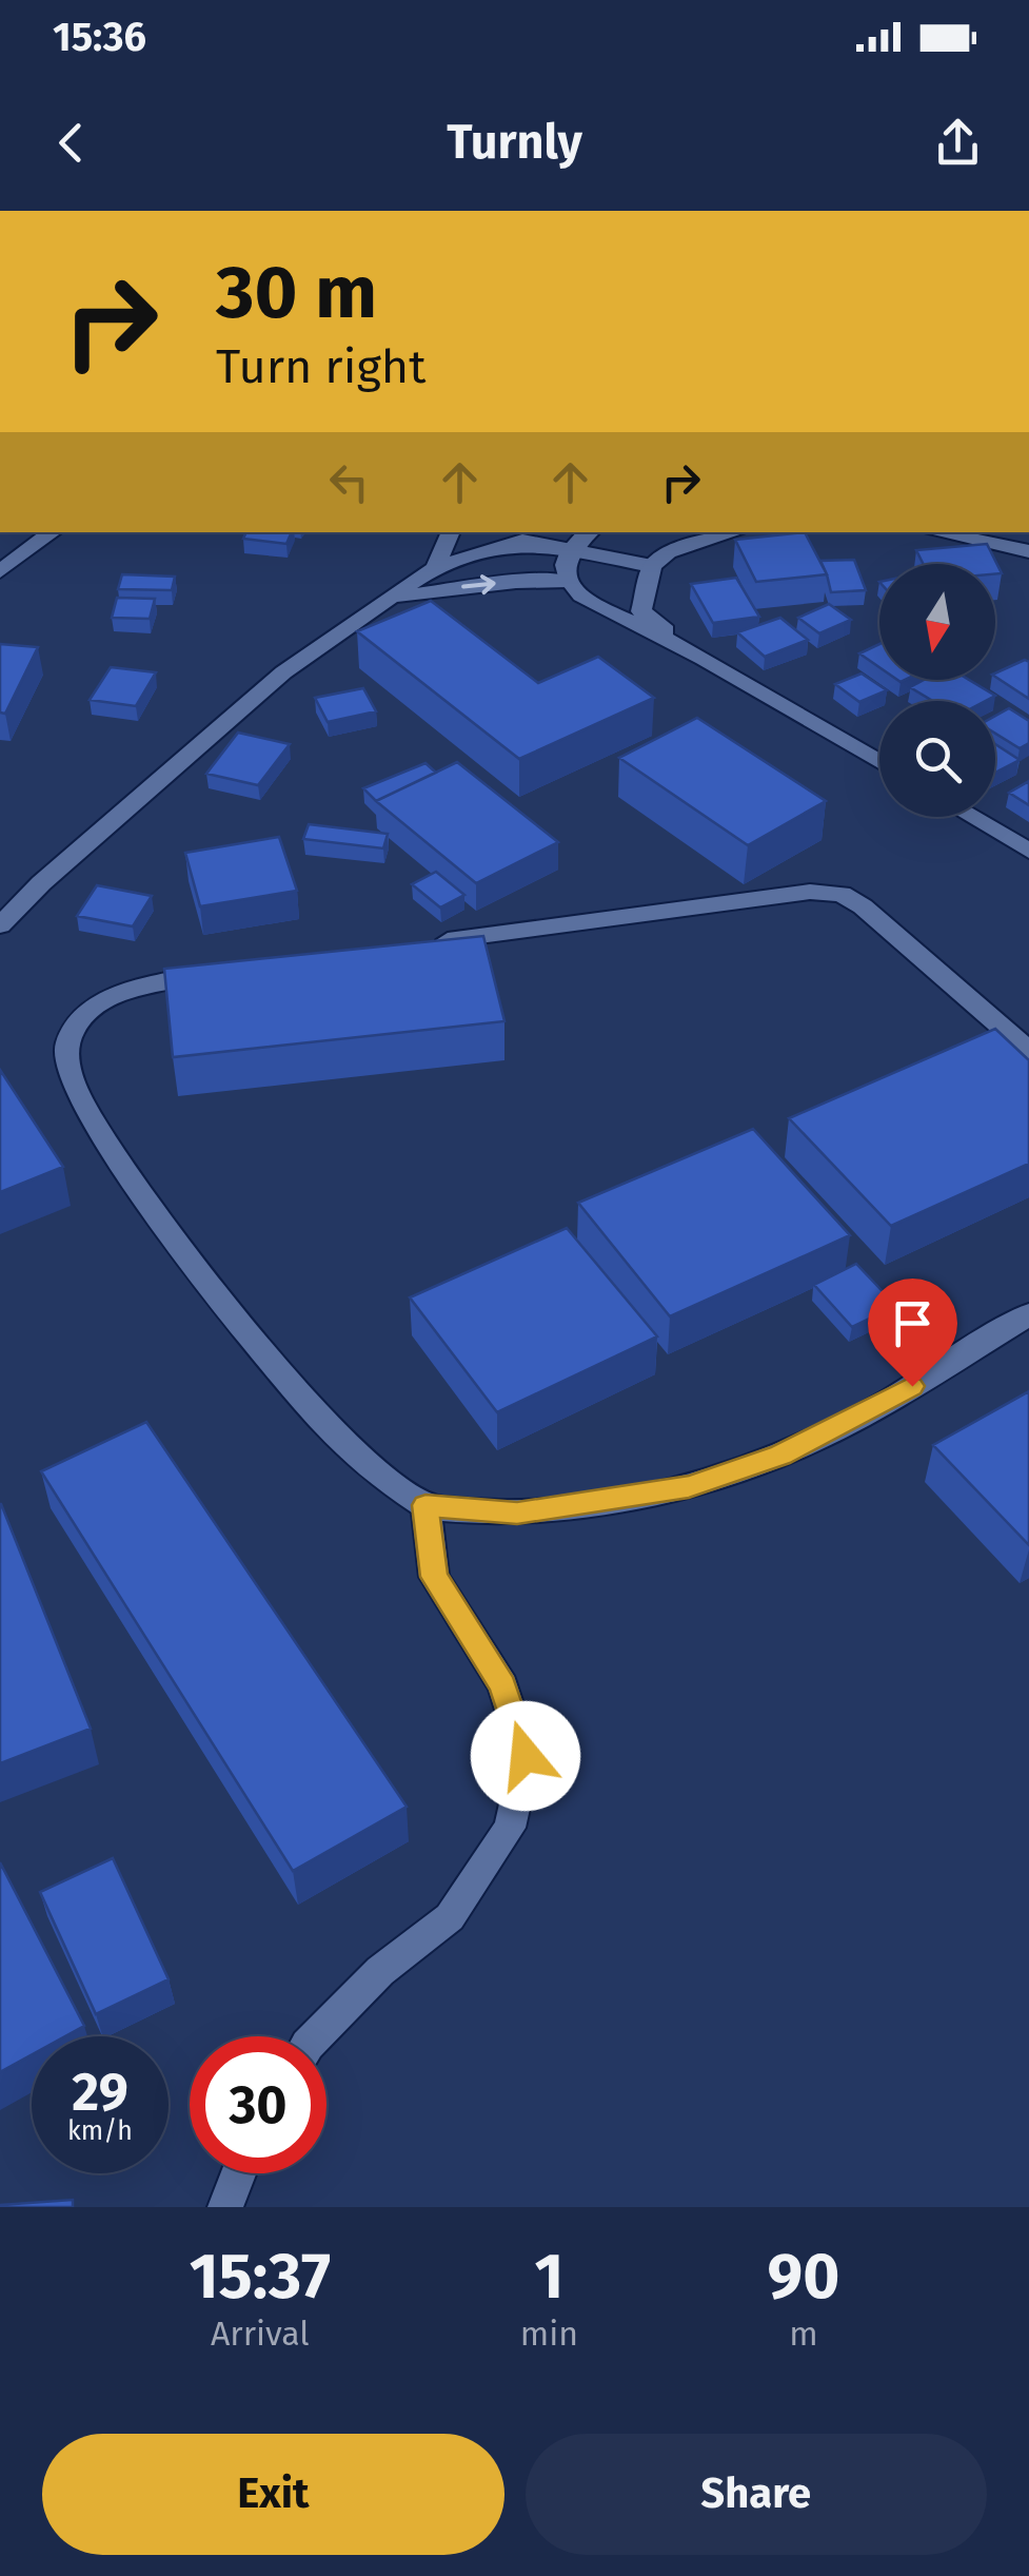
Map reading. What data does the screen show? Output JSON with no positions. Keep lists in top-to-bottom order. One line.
{"north":"bottom","page":{"status":"15:36","header":"Turnly","turn":["30 m","Turn right"],"speed":"29 km/h","limit":"30","eta":["15:37","Arrival","1","min","90","m"],"buttons":["Exit","Share"]}}
